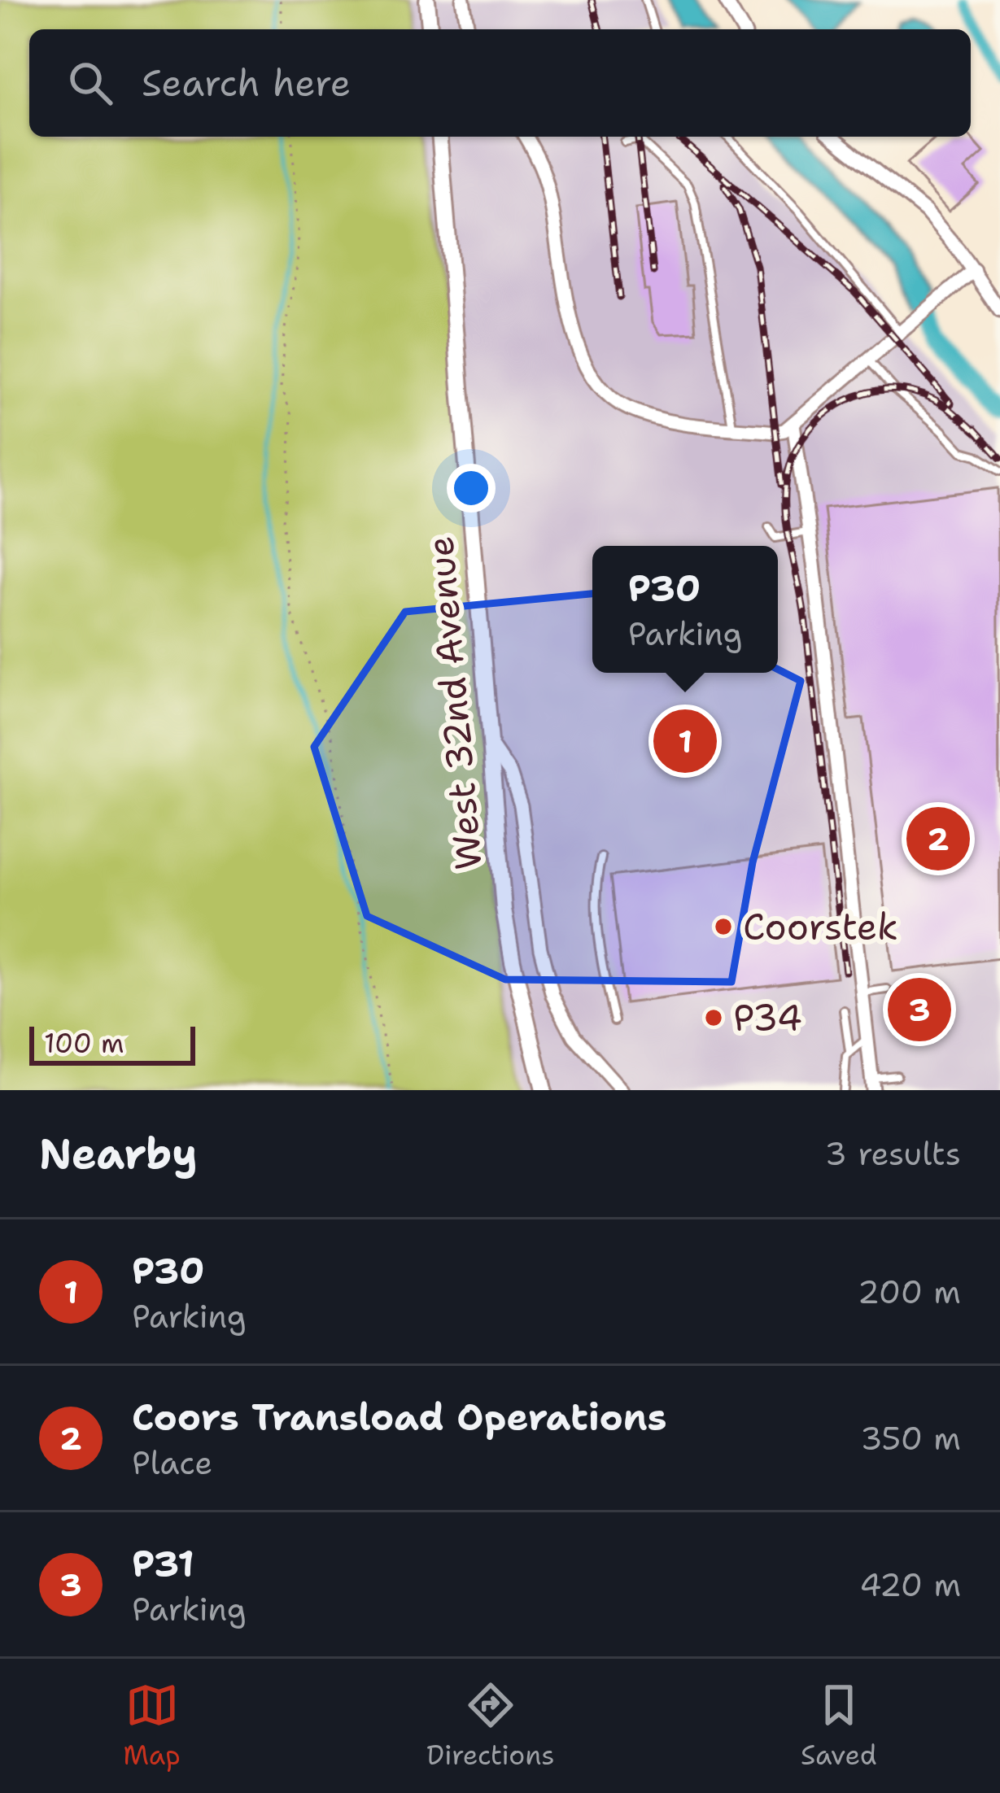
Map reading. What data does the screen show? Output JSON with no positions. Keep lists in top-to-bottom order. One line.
{"streets":{"street":["West 32nd Avenue"]},"places":["Coorstek","P34"],"scale_bar":"100 m","page":{"search":"Search here","popup":["P30","Parking"],"pins":["1","2","3"],"scale":"100 m","heading":["Nearby","3 results"],"list":[{"mark":"1","name":"P30","note":"Parking","value":"200 m"},{"mark":"2","name":"Coors Transload Operations","note":"Place","value":"350 m"},{"mark":"3","name":"P31","note":"Parking","value":"420 m"}],"nav":["Map","Directions","Saved"]}}
